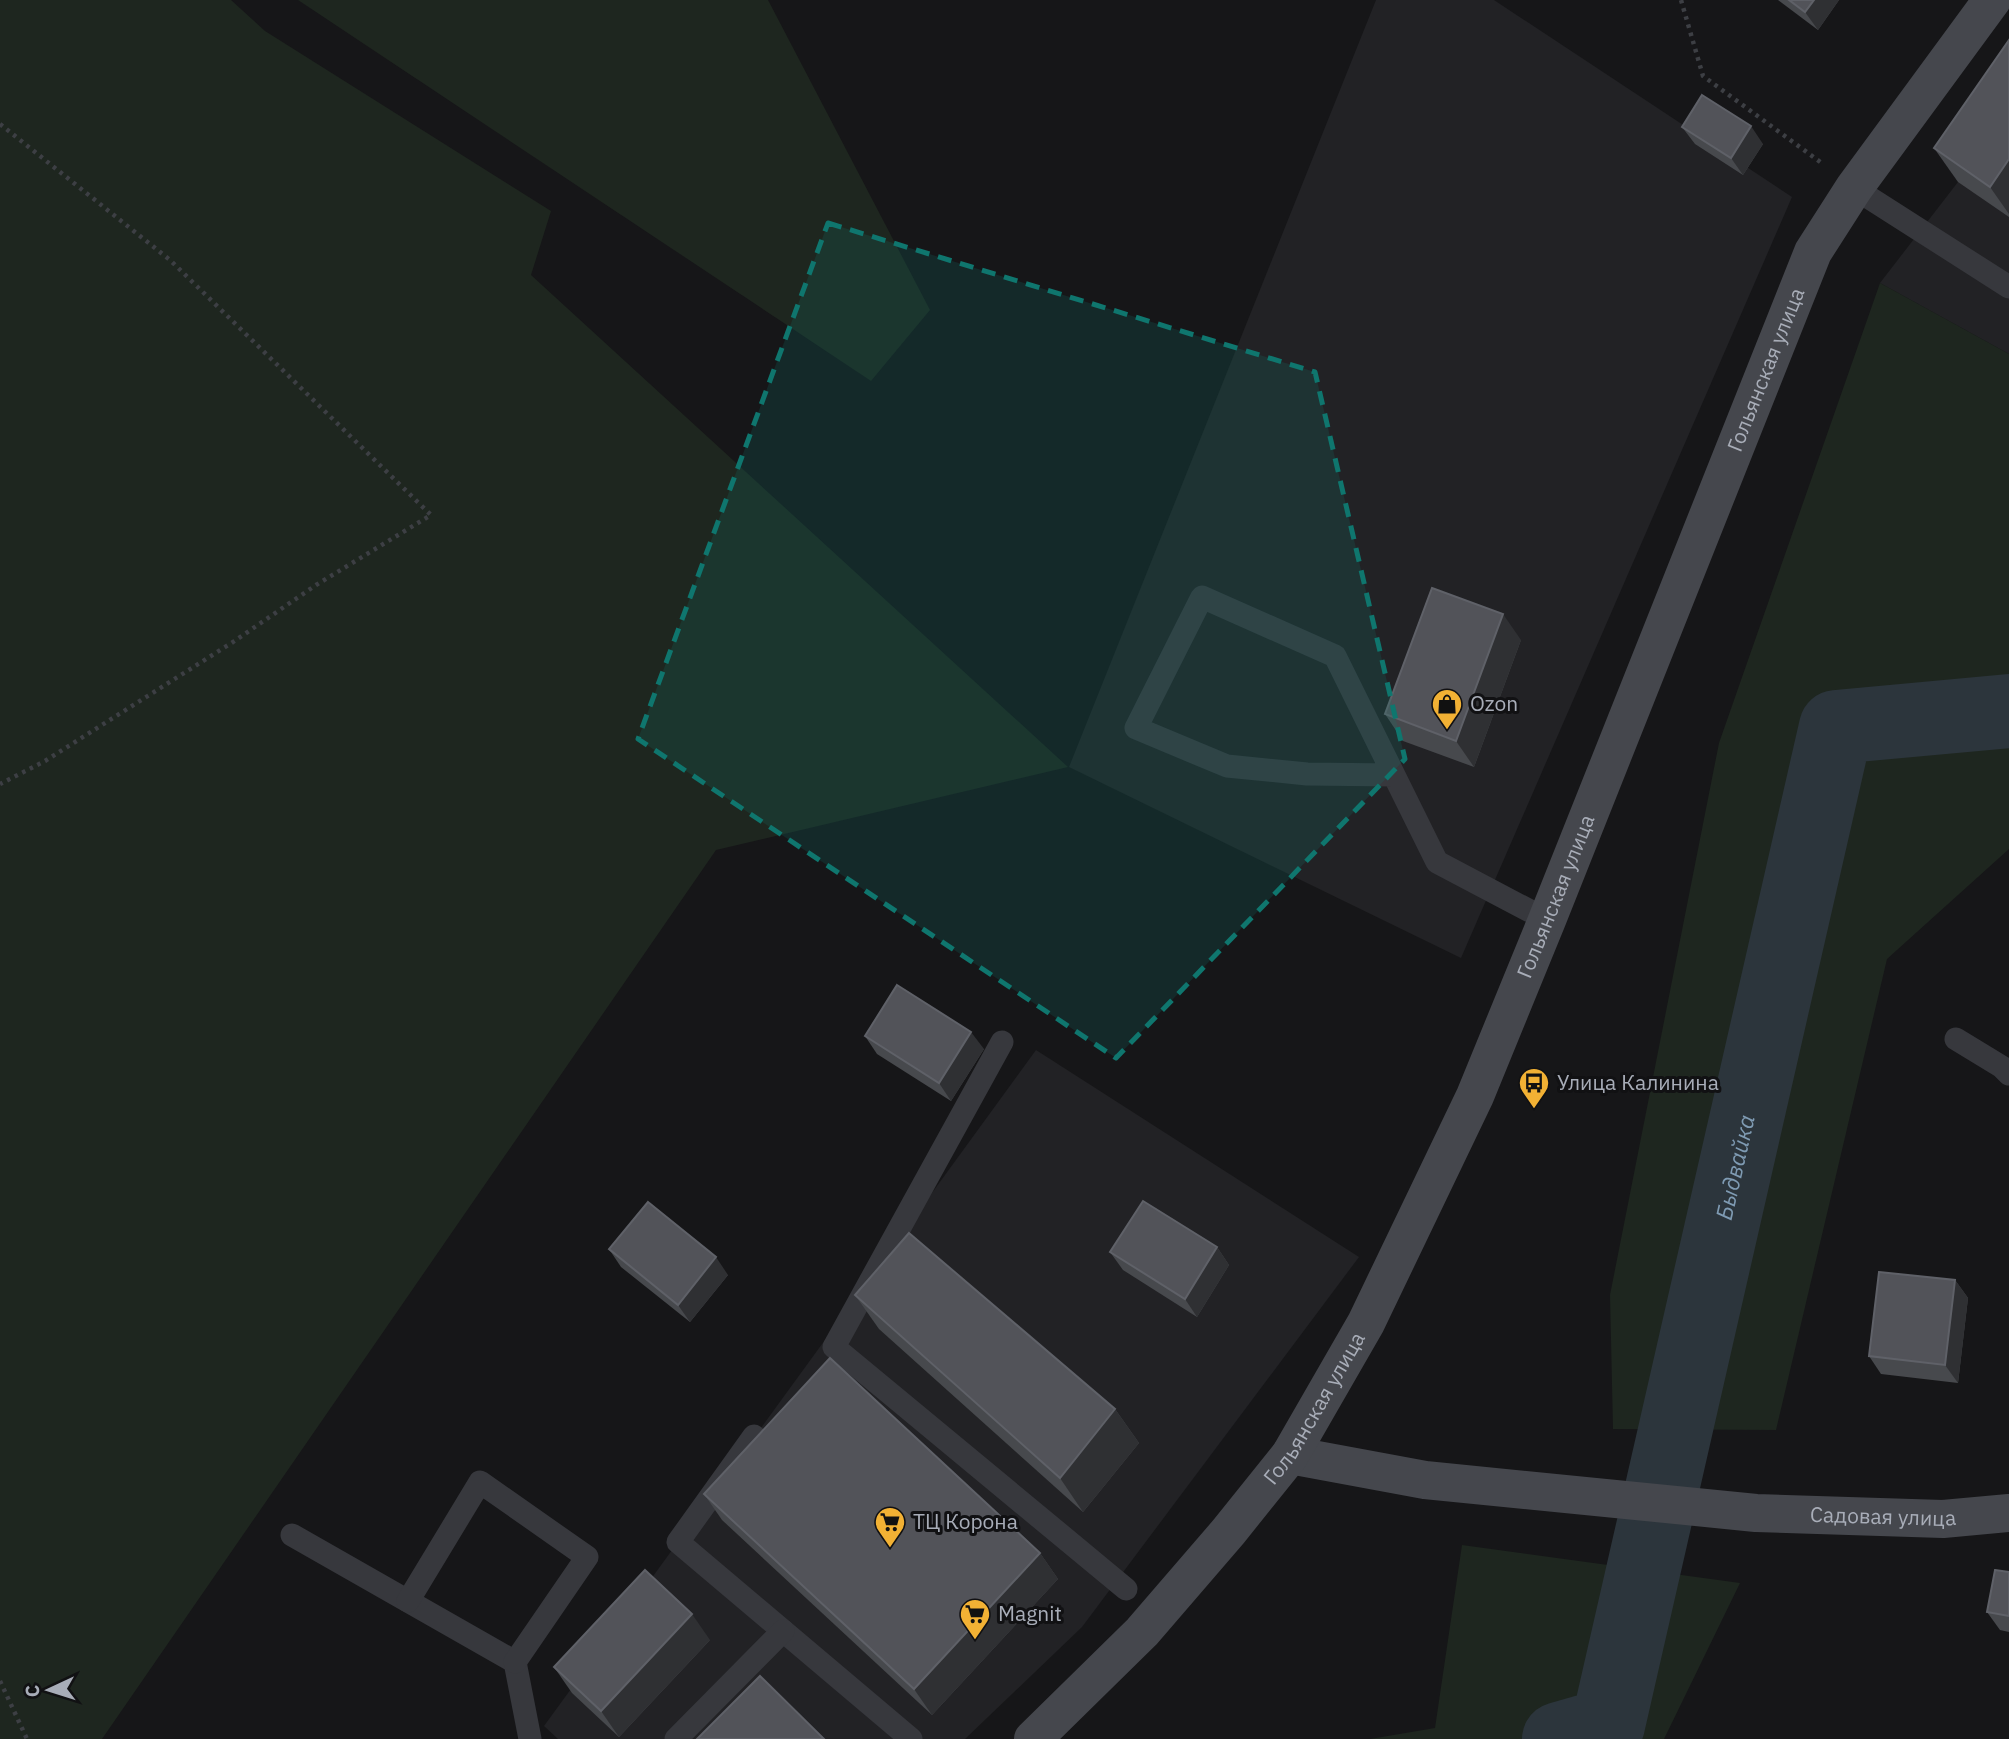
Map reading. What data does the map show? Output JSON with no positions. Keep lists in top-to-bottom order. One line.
{"streets":{"main road":["Гольянская улица","Садовая улица"]},"crossings":[["Гольянская улица","Садовая улица"]],"water":["Быдвайка"],"places":{"shop":["Ozon"],"bus stop":["Улица Калинина"],"supermarket":["ТЦ Корона","Magnit"]},"north":"left"}
